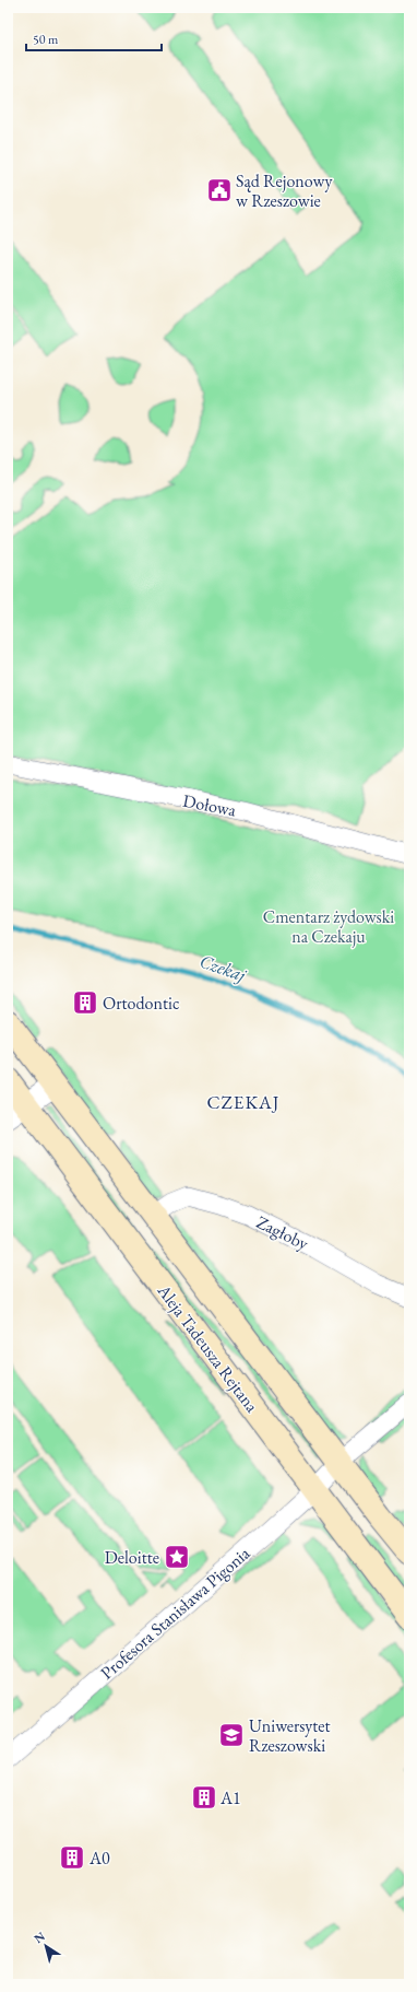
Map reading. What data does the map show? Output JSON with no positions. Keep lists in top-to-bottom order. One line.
{"streets":{"main road":["Aleja Tadeusza Rejtana"],"street":["Dołowa","Zagłoby","Profesora Stanisława Pigonia"]},"crossings":[["Zagłoby","Aleja Tadeusza Rejtana"],["Aleja Tadeusza Rejtana","Profesora Stanisława Pigonia"]],"districts":["CZEKAJ"],"water":["Czekaj"],"parks":["Cmentarz żydowski na Czekaju"],"places":{"public building":["Sąd Rejonowy w Rzeszowie"],"building":["Ortodontic","A1","A0"],"place":["Deloitte"],"school or university":["Uniwersytet Rzeszowski"]},"scale_bar":"50 m","north":"top left"}
